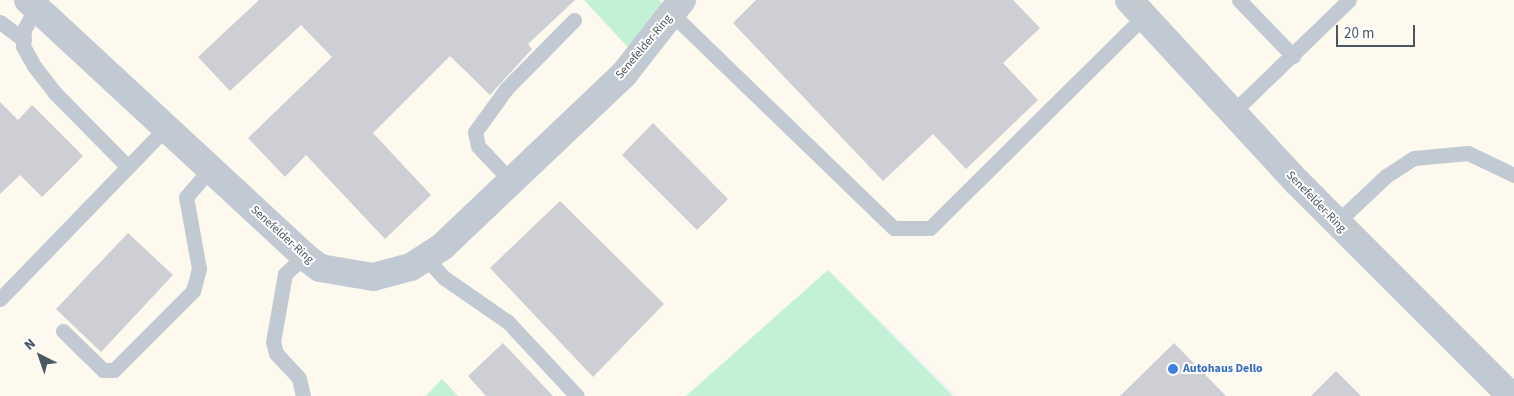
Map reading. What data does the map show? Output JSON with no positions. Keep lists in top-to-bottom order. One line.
{"streets":{"street":["Senefelder-Ring"]},"places":["Autohaus Dello"],"scale_bar":"20 m","north":"top left"}
